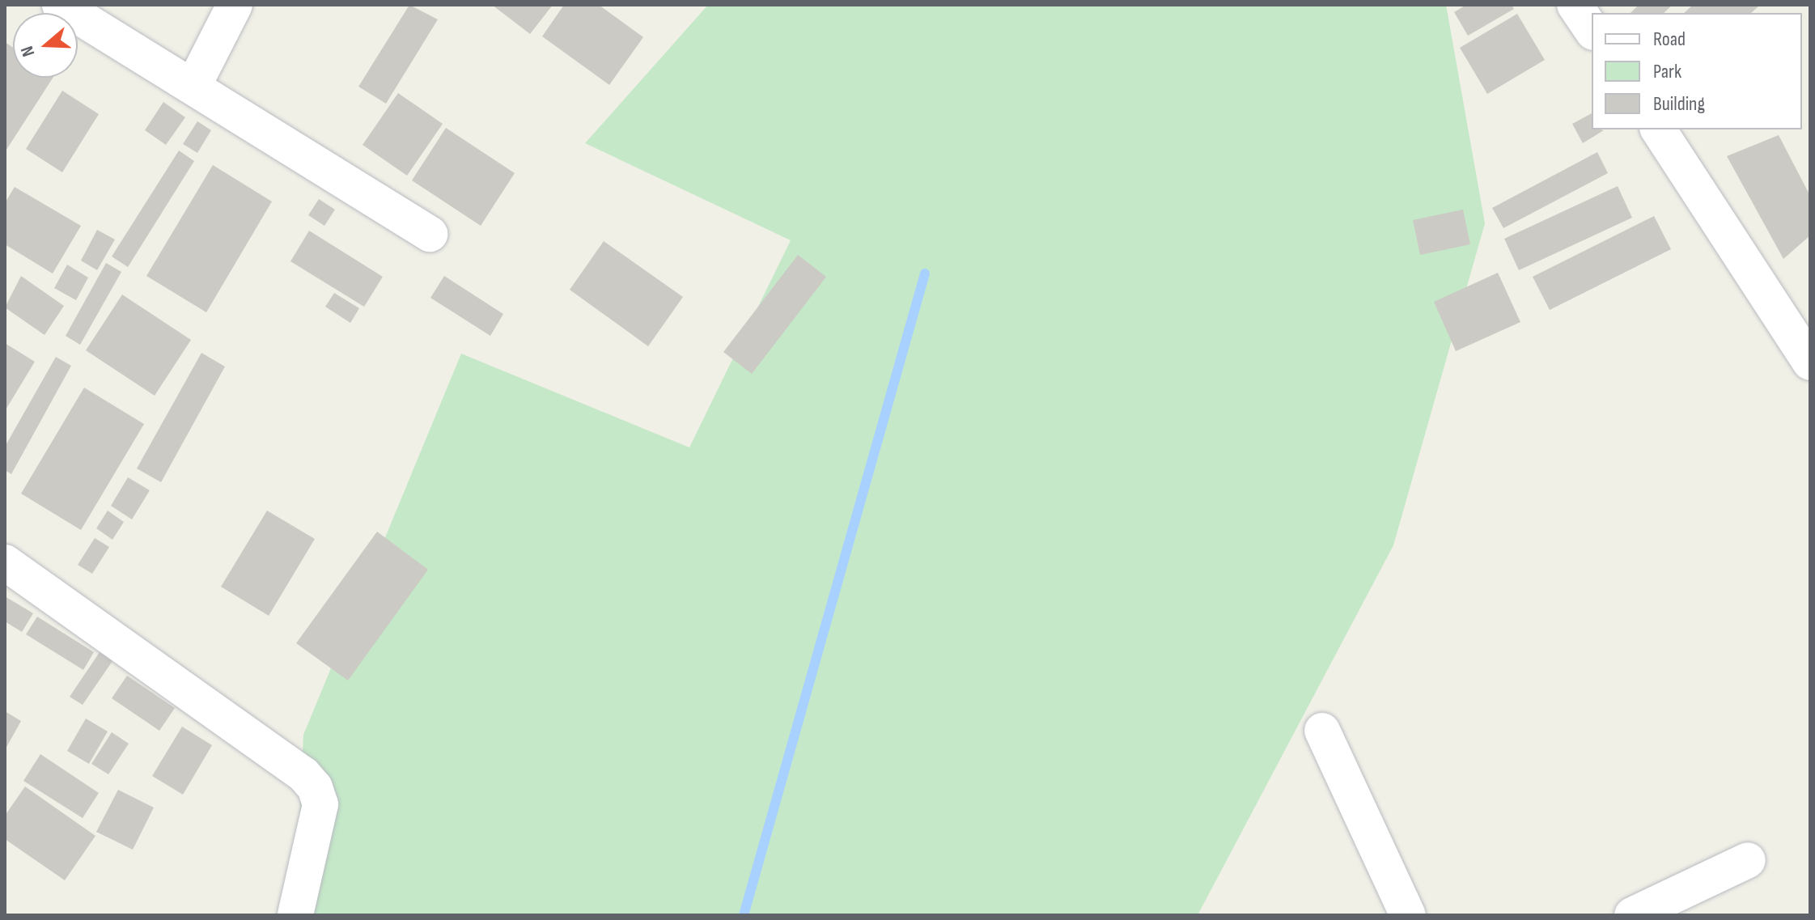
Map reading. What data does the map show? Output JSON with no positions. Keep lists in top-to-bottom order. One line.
{"legend":["Road","Park","Building"],"north":"left"}
